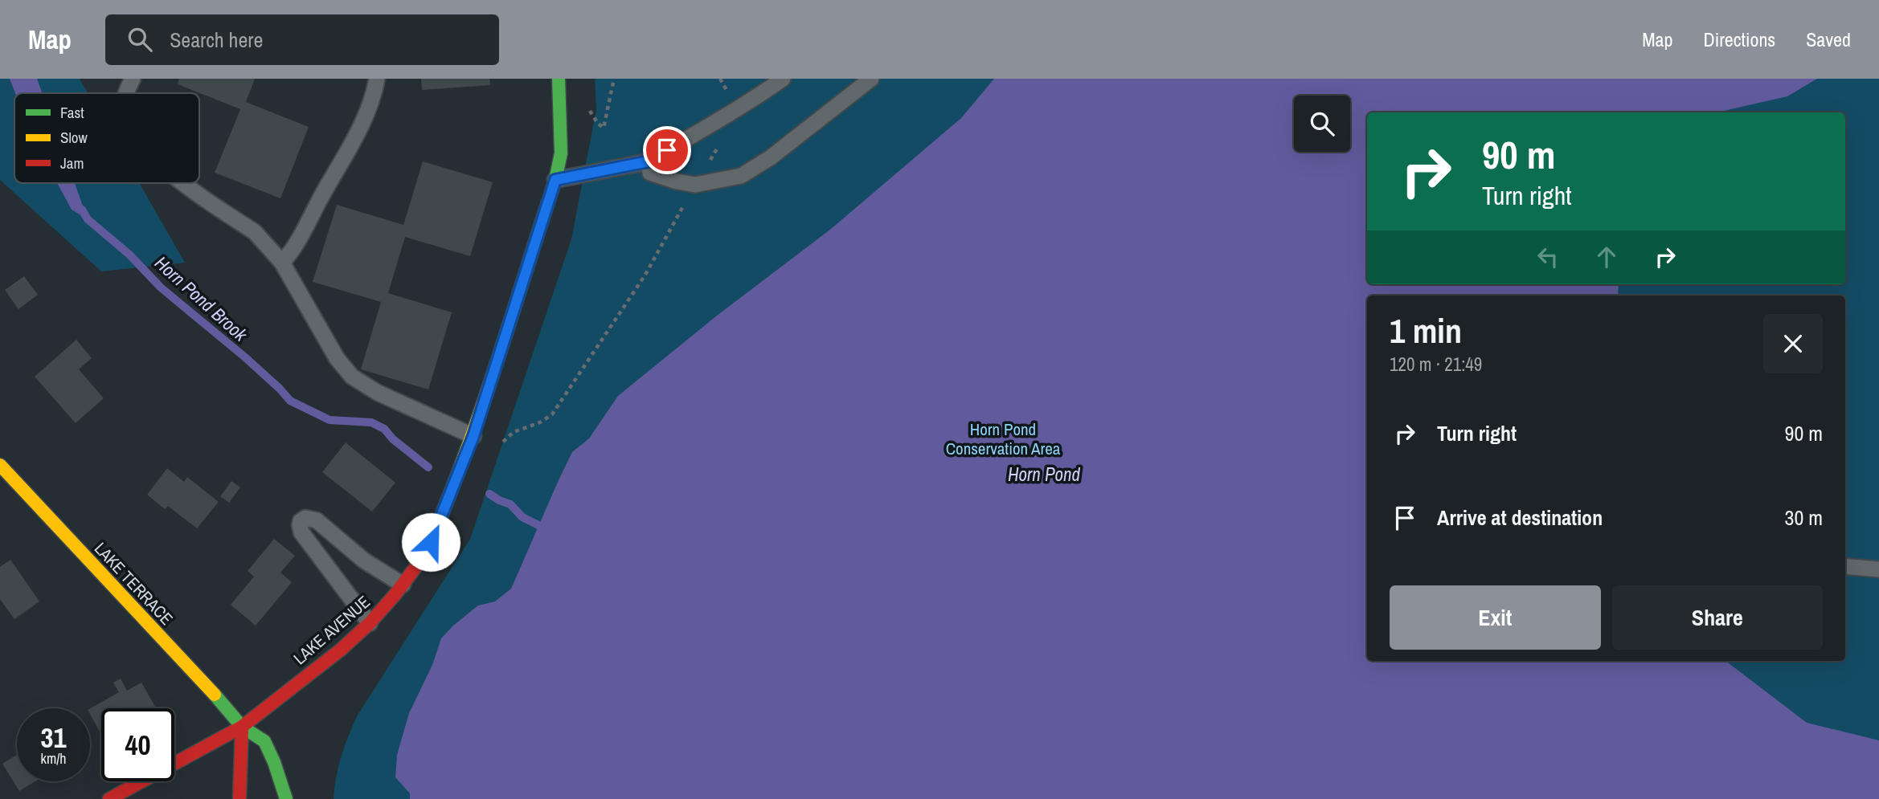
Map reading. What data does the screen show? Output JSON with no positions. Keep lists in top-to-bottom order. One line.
{"streets":{"street":["LAKE TERRACE","LAKE AVENUE"]},"crossings":[["LAKE TERRACE","LAKE AVENUE"]],"water":["Horn Pond Brook","Horn Pond"],"parks":["Horn Pond Conservation Area"],"legend":["Fast","Slow","Jam"],"page":{"header":"Map","search":"Search here","nav":["Map","Directions","Saved"],"turn":["90 m","Turn right"],"heading":["1 min","120 m · 21:49"],"list":[{"name":"Turn right","value":"90 m"},{"name":"Arrive at destination","value":"30 m"}],"buttons":["Exit","Share"],"speed":"31 km/h","limit":"40"}}
